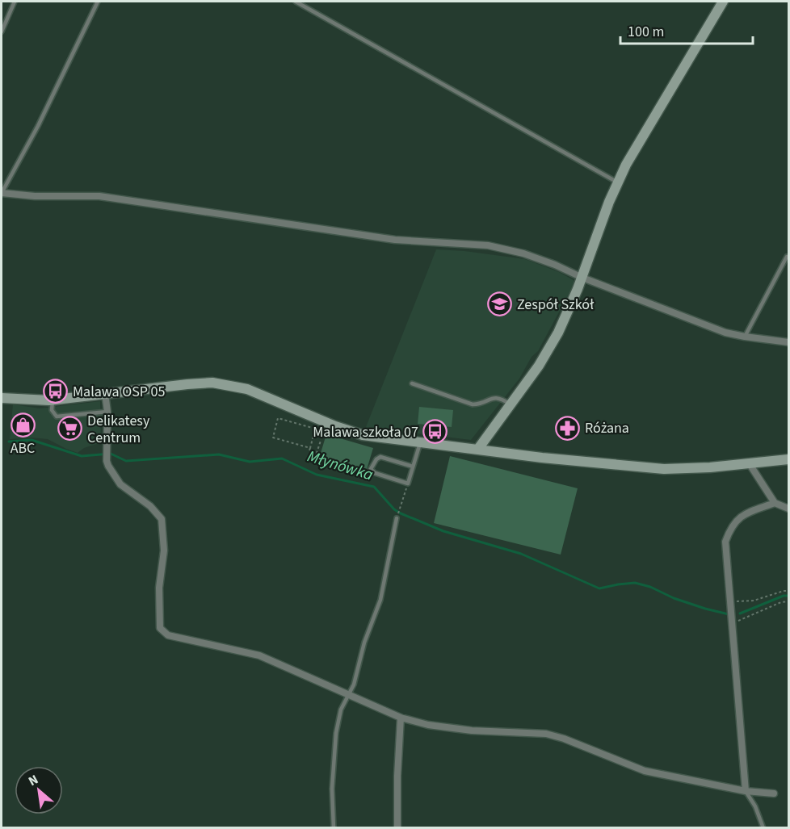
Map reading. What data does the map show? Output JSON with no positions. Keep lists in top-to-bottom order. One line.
{"water":["Młynówka"],"places":{"school or university":["Zespół Szkół"],"bus stop":["Malawa OSP 05","Malawa szkoła 07"],"shop":["ABC"],"pharmacy":["Różana"],"supermarket":["Delikatesy Centrum"]},"scale_bar":"100 m","north":"top left"}
